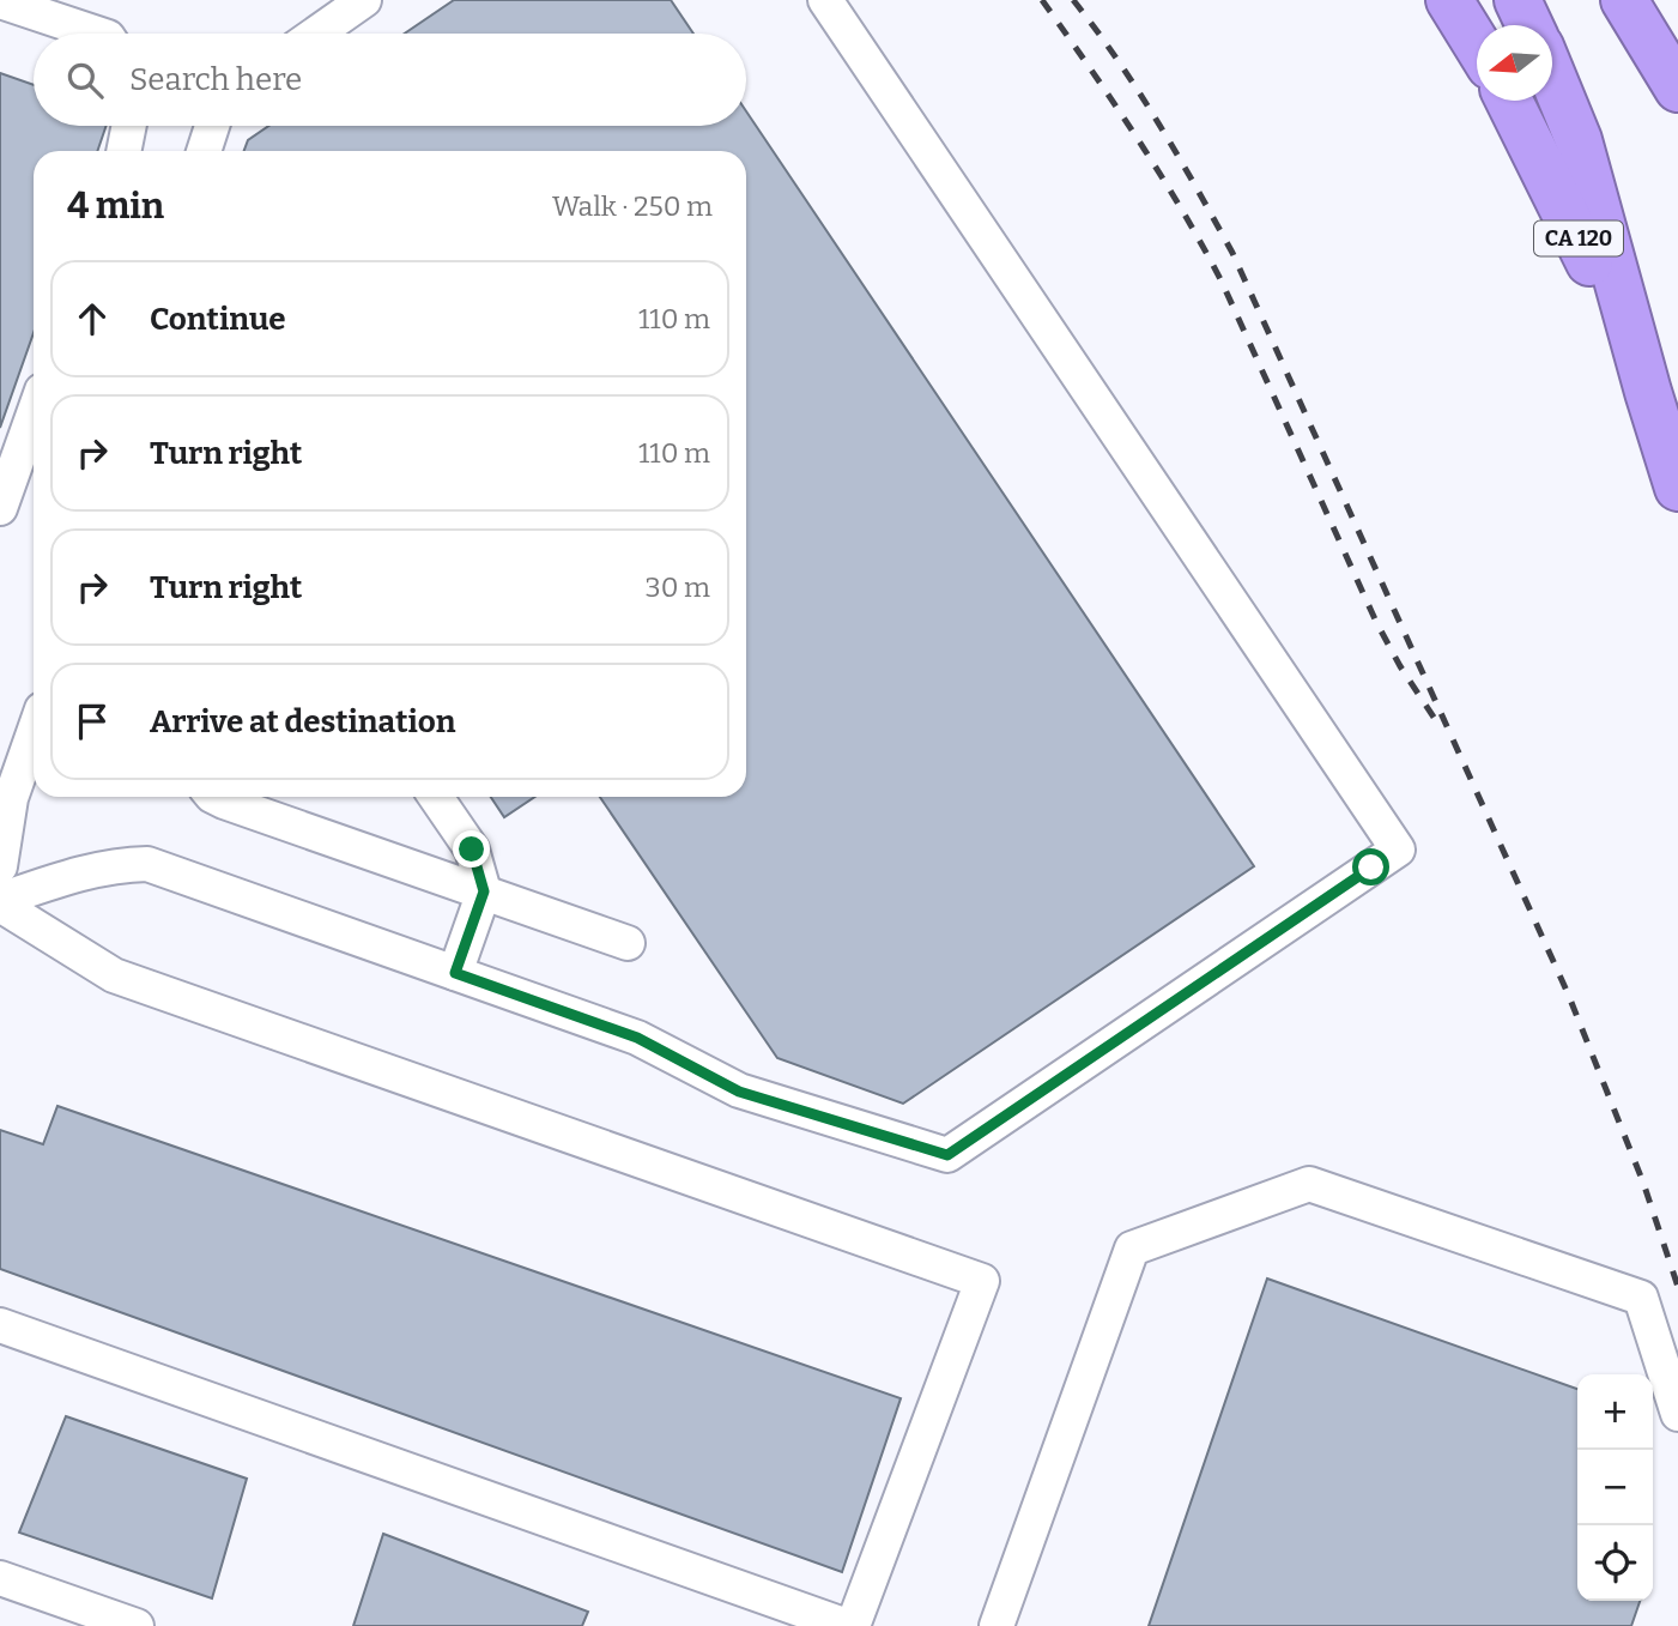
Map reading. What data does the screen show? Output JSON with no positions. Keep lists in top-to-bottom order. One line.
{"streets":{"highway":["CA 120"]},"north":"left","page":{"search":"Search here","heading":["4 min","Walk · 250 m"],"list":[["Continue","110 m"],["Turn right","110 m"],["Turn right","30 m"],"Arrive at destination"],"map_buttons":["+","−"]}}
